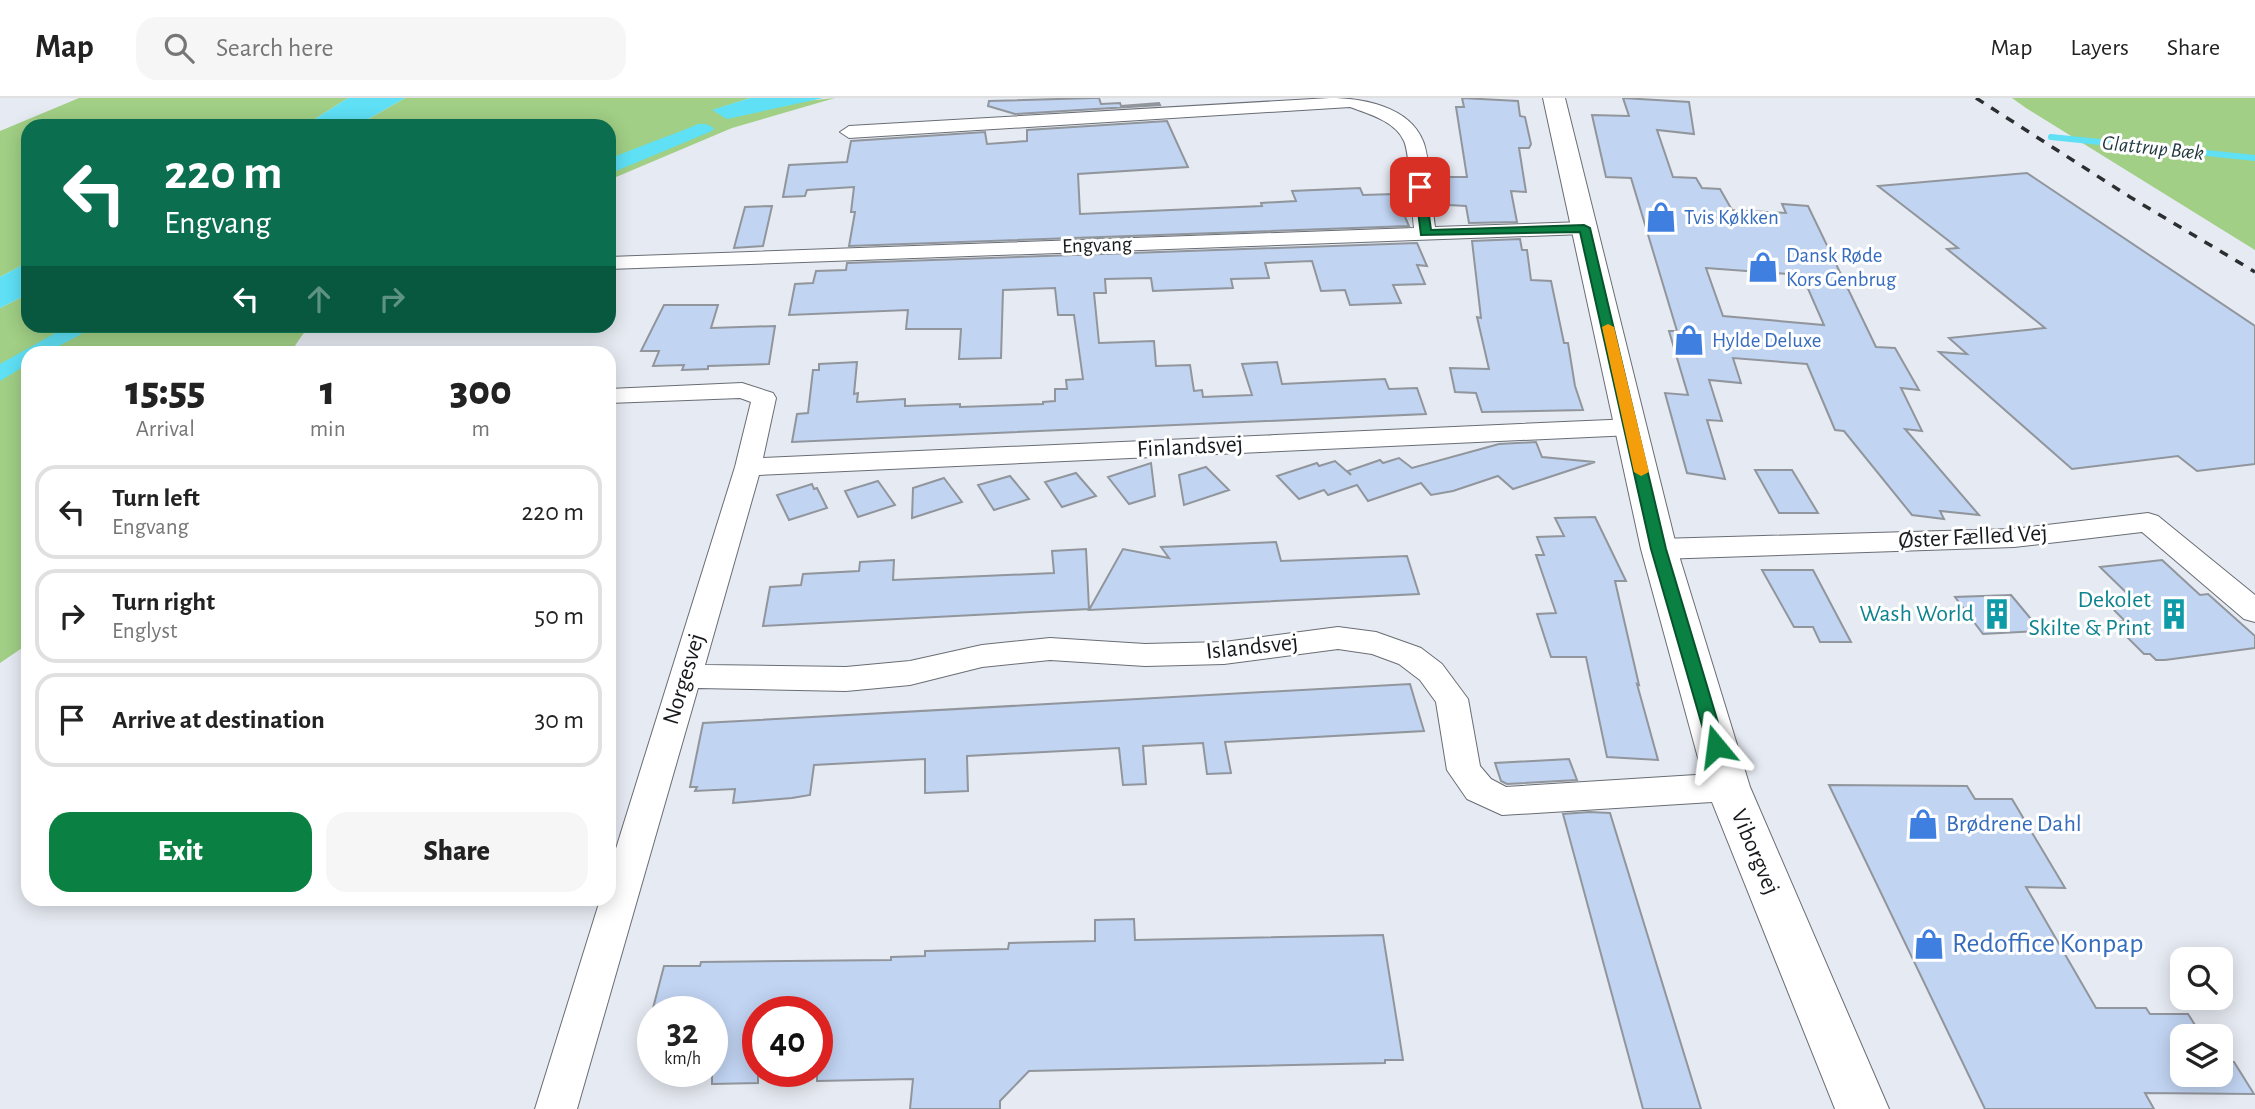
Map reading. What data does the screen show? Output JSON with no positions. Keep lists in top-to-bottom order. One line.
{"streets":{"street":["Engvang","Finlandsvej","Øster Fælled Vej","Islandsvej","Norgesvej","Viborgvej"]},"crossings":[["Engvang","Viborgvej"],["Finlandsvej","Norgesvej"],["Finlandsvej","Viborgvej"],["Øster Fælled Vej","Viborgvej"],["Islandsvej","Norgesvej"],["Islandsvej","Viborgvej"]],"water":["Glattrup Bæk"],"places":{"shop":["Tvis Køkken","Dansk Røde Kors Genbrug","Hylde Deluxe","Brødrene Dahl","Redoffice Konpap"],"building":["Wash World","Dekolet Skilte & Print"]},"page":{"header":"Map","search":"Search here","nav":["Map","Layers","Share"],"turn":["220 m","Engvang"],"eta":["15:55","Arrival","1","min","300","m"],"list":[{"name":"Turn left","note":"Engvang","value":"220 m"},{"name":"Turn right","note":"Englyst","value":"50 m"},{"name":"Arrive at destination","value":"30 m"}],"buttons":["Exit","Share"],"speed":"32 km/h","limit":"40"}}
